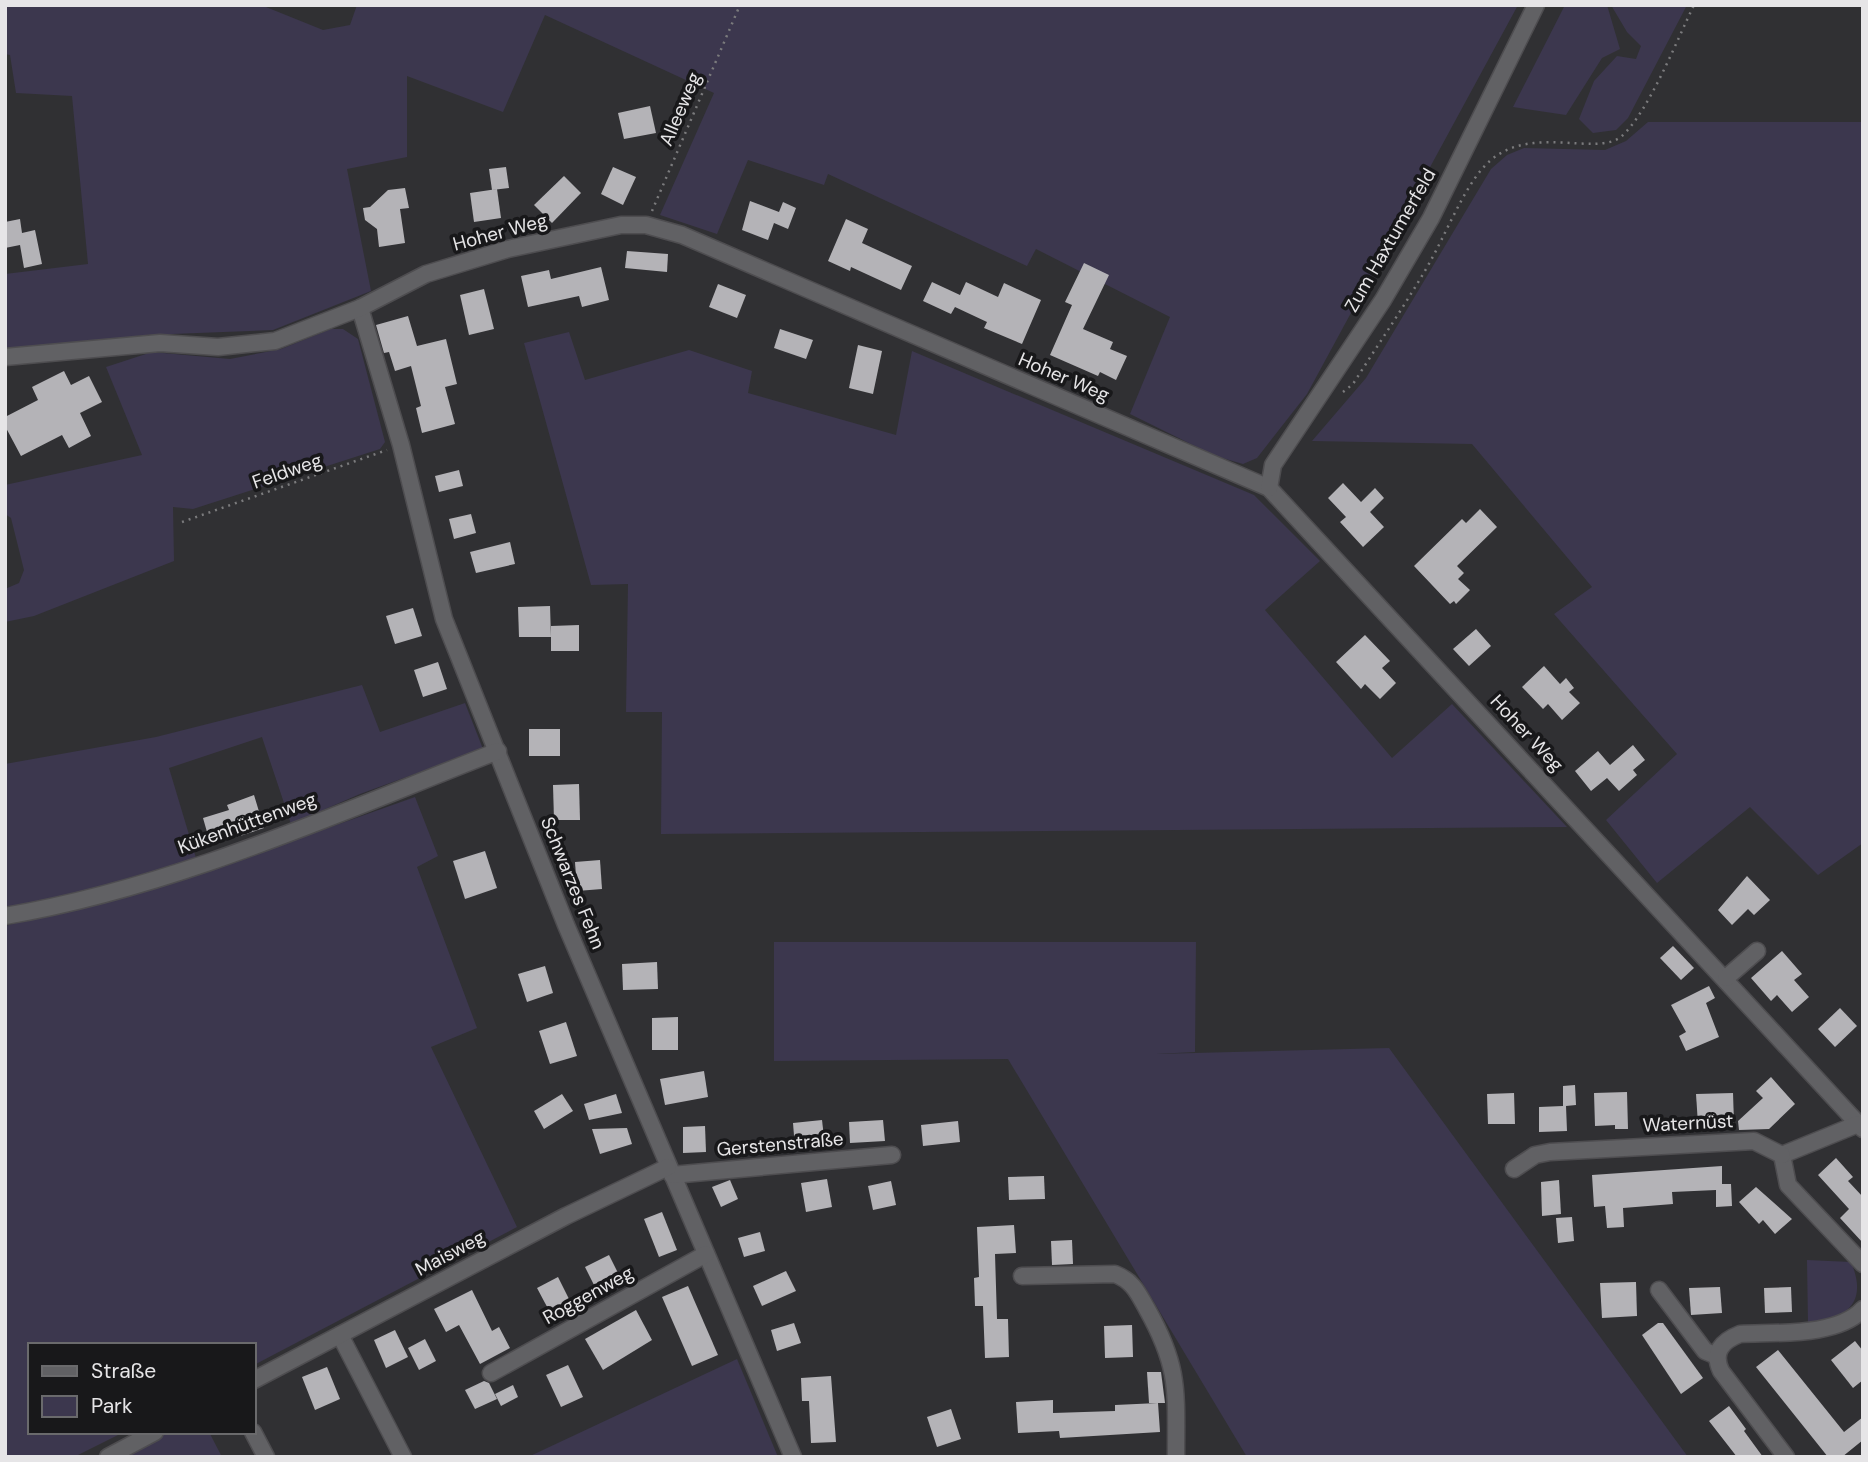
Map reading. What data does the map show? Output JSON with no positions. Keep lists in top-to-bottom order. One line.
{"streets":{"street":["Hoher Weg","Zum Haxtumerfeld","Kükenhüttenweg","Schwarzes Fehn","Waternüst","Gerstenstraße","Maisweg","Roggenweg"],"path":["Alleeweg","Feldweg"]},"crossings":[["Alleeweg","Hoher Weg"],["Hoher Weg","Zum Haxtumerfeld"],["Hoher Weg","Schwarzes Fehn"],["Feldweg","Schwarzes Fehn"],["Kükenhüttenweg","Schwarzes Fehn"],["Schwarzes Fehn","Gerstenstraße"],["Schwarzes Fehn","Maisweg"],["Schwarzes Fehn","Roggenweg"],["Gerstenstraße","Maisweg"]],"legend":["Straße","Park"]}
